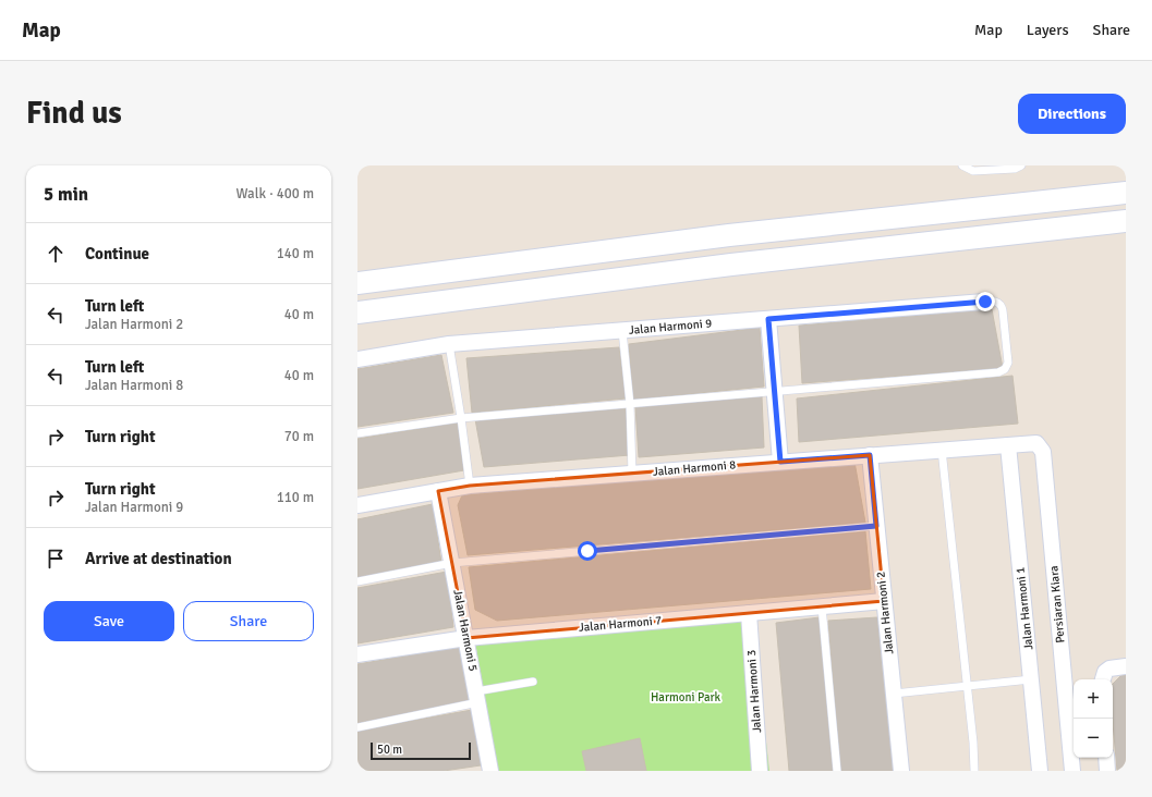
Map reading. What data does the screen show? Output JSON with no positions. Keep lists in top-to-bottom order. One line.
{"streets":{"street":["Jalan Harmoni 9","Jalan Harmoni 8","Persiaran Kiara","Jalan Harmoni 1","Jalan Harmoni 2","Jalan Harmoni 7","Jalan Harmoni 5","Jalan Harmoni 3"]},"crossings":[["Jalan Harmoni 8","Persiaran Kiara"],["Jalan Harmoni 8","Jalan Harmoni 1"],["Jalan Harmoni 8","Jalan Harmoni 2"],["Jalan Harmoni 8","Jalan Harmoni 5"],["Jalan Harmoni 2","Jalan Harmoni 7"],["Jalan Harmoni 7","Jalan Harmoni 5"],["Jalan Harmoni 7","Jalan Harmoni 3"]],"parks":["Harmoni Park"],"scale_bar":"50 m","page":{"header":"Map","nav":["Map","Layers","Share"],"buttons":["Directions",["Save","Share"]],"title":"Find us","heading":["5 min","Walk · 400 m"],"list":[["Continue","140 m"],["Turn left","Jalan Harmoni 2","40 m"],["Turn left","Jalan Harmoni 8","40 m"],["Turn right","70 m"],["Turn right","Jalan Harmoni 9","110 m"],"Arrive at destination"],"map_buttons":["+","−"],"scale":"50 m"}}
